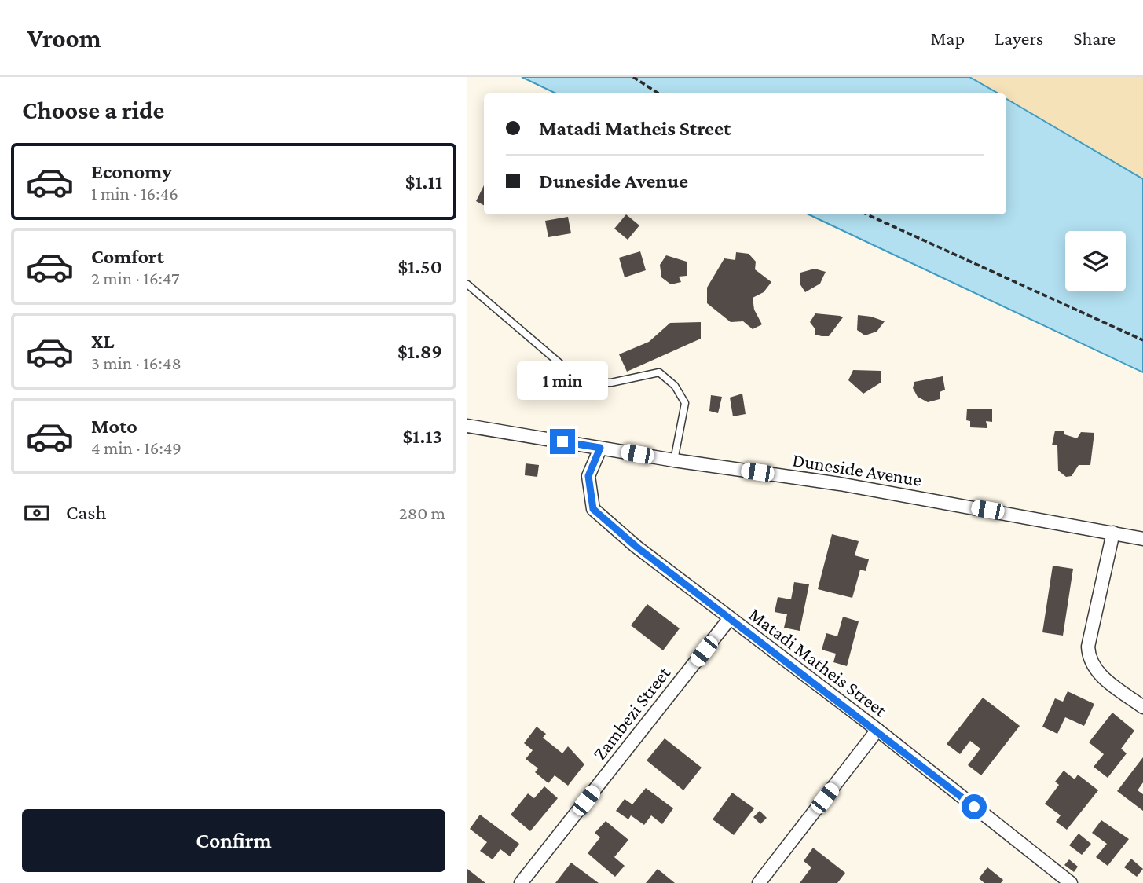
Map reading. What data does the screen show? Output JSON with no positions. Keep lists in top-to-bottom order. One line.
{"streets":{"street":["Duneside Avenue","Matadi Matheis Street","Zambezi Street"]},"crossings":[["Duneside Avenue","Matadi Matheis Street"],["Matadi Matheis Street","Zambezi Street"]],"page":{"header":"Vroom","nav":["Map","Layers","Share"],"heading":"Choose a ride","banner":["Matadi Matheis Street","Duneside Avenue"],"list":[{"name":"Economy","note":"1 min · 16:46","value":"$1.11"},{"name":"Comfort","note":"2 min · 16:47","value":"$1.50"},{"name":"XL","note":"3 min · 16:48","value":"$1.89"},{"name":"Moto","note":"4 min · 16:49","value":"$1.13"}],"bubble":"1 min","pay":["Cash","280 m"],"buttons":"Confirm"}}
